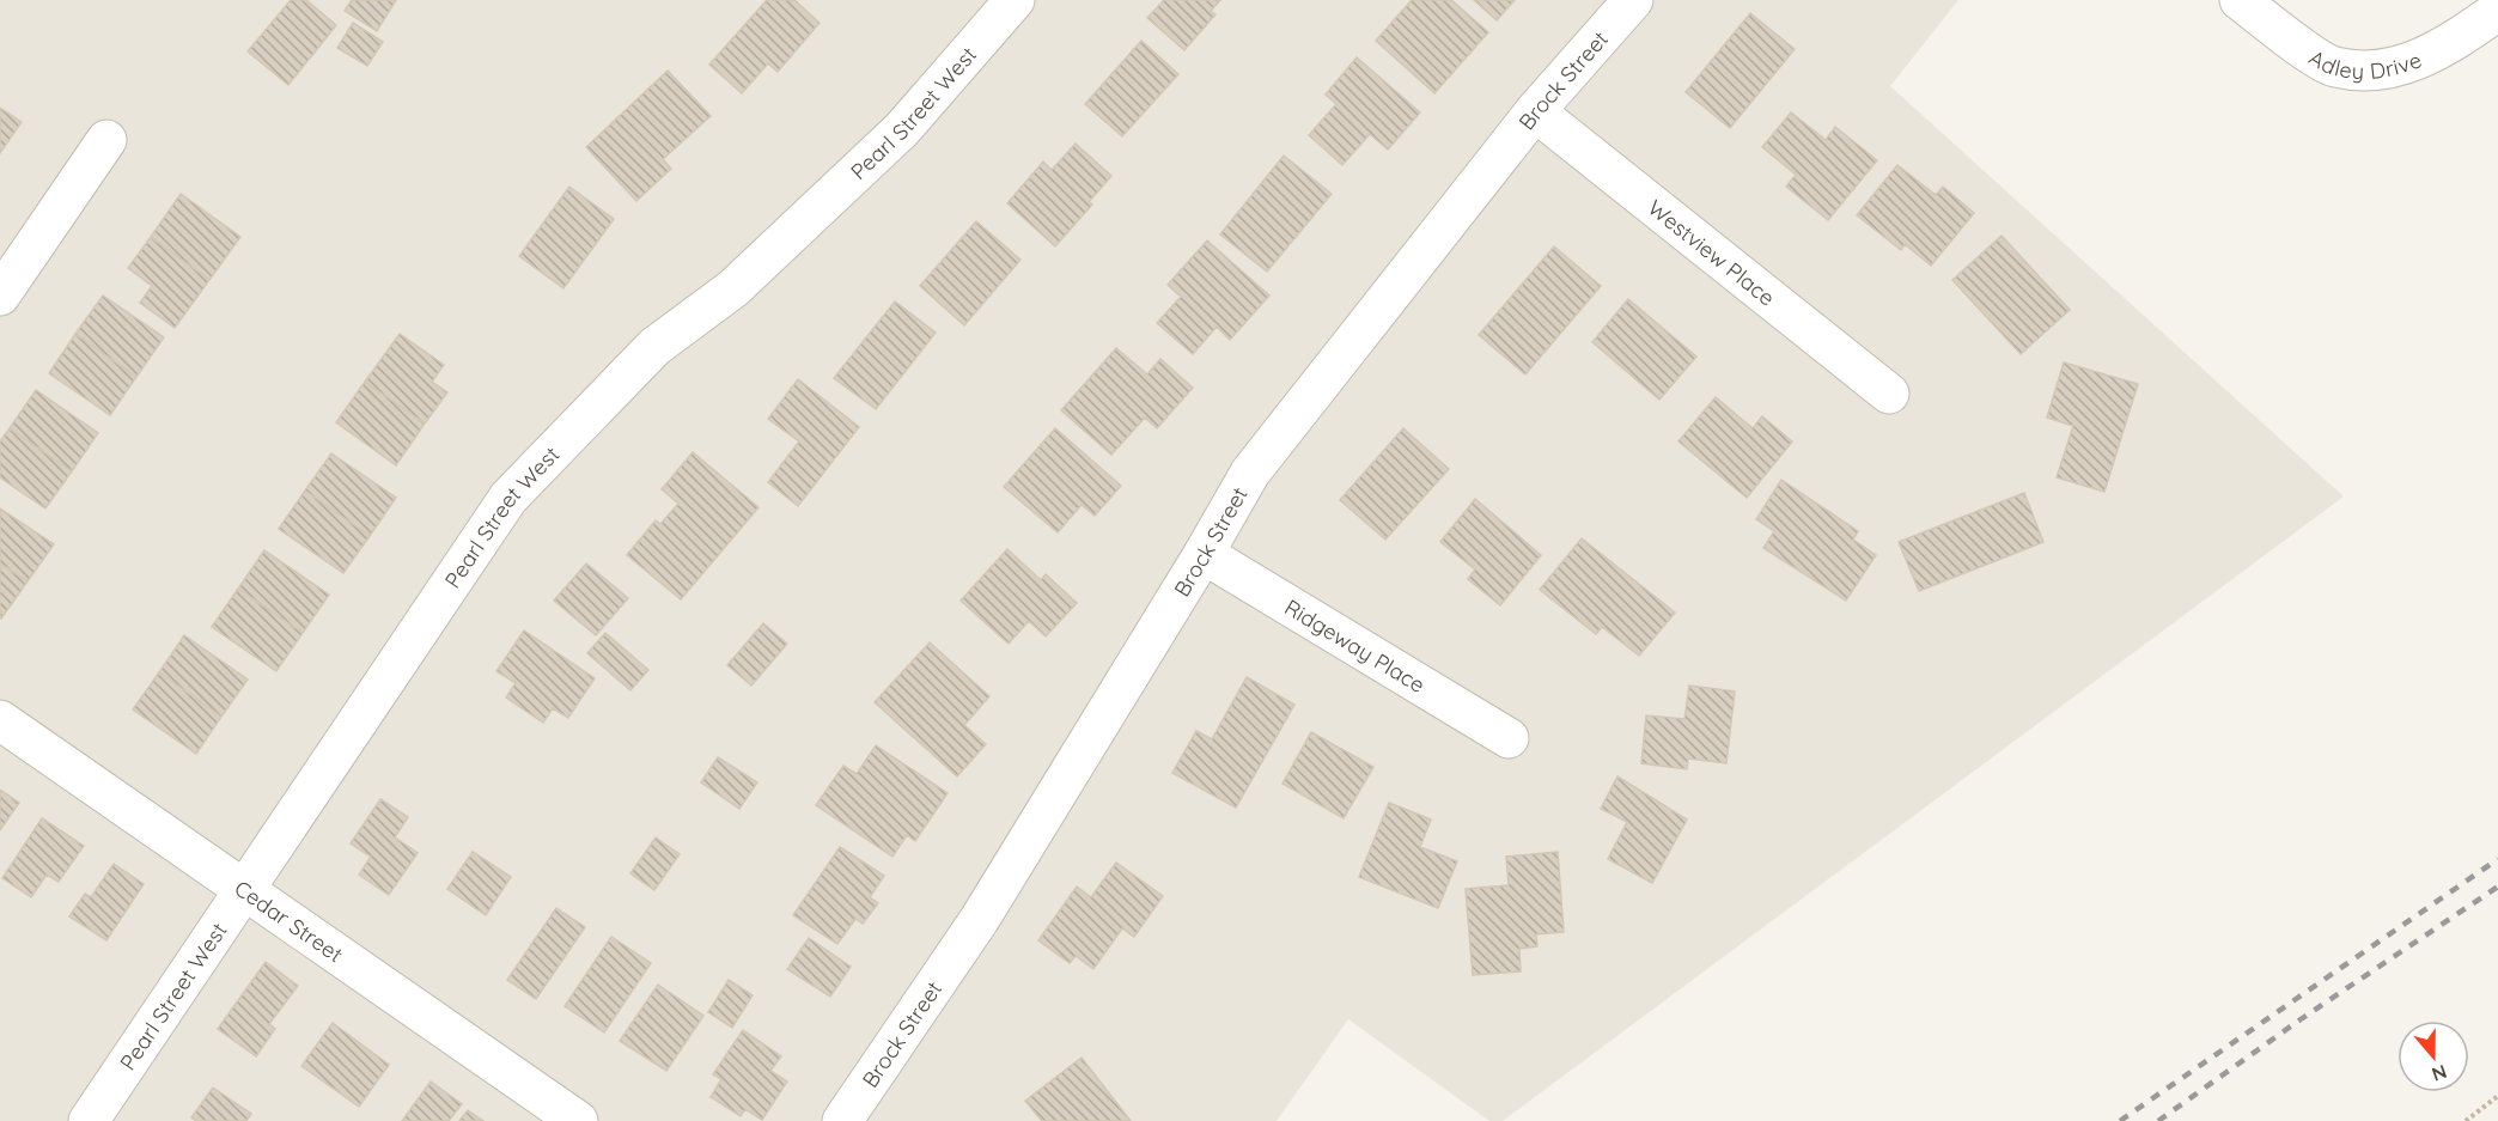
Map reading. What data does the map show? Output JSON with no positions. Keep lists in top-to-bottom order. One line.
{"streets":{"street":["Adley Drive","Brock Street","Pearl Street West","Westview Place","Ridgeway Place","Cedar Street"]},"crossings":[["Brock Street","Westview Place"],["Brock Street","Ridgeway Place"],["Pearl Street West","Cedar Street"]],"north":"bottom"}
